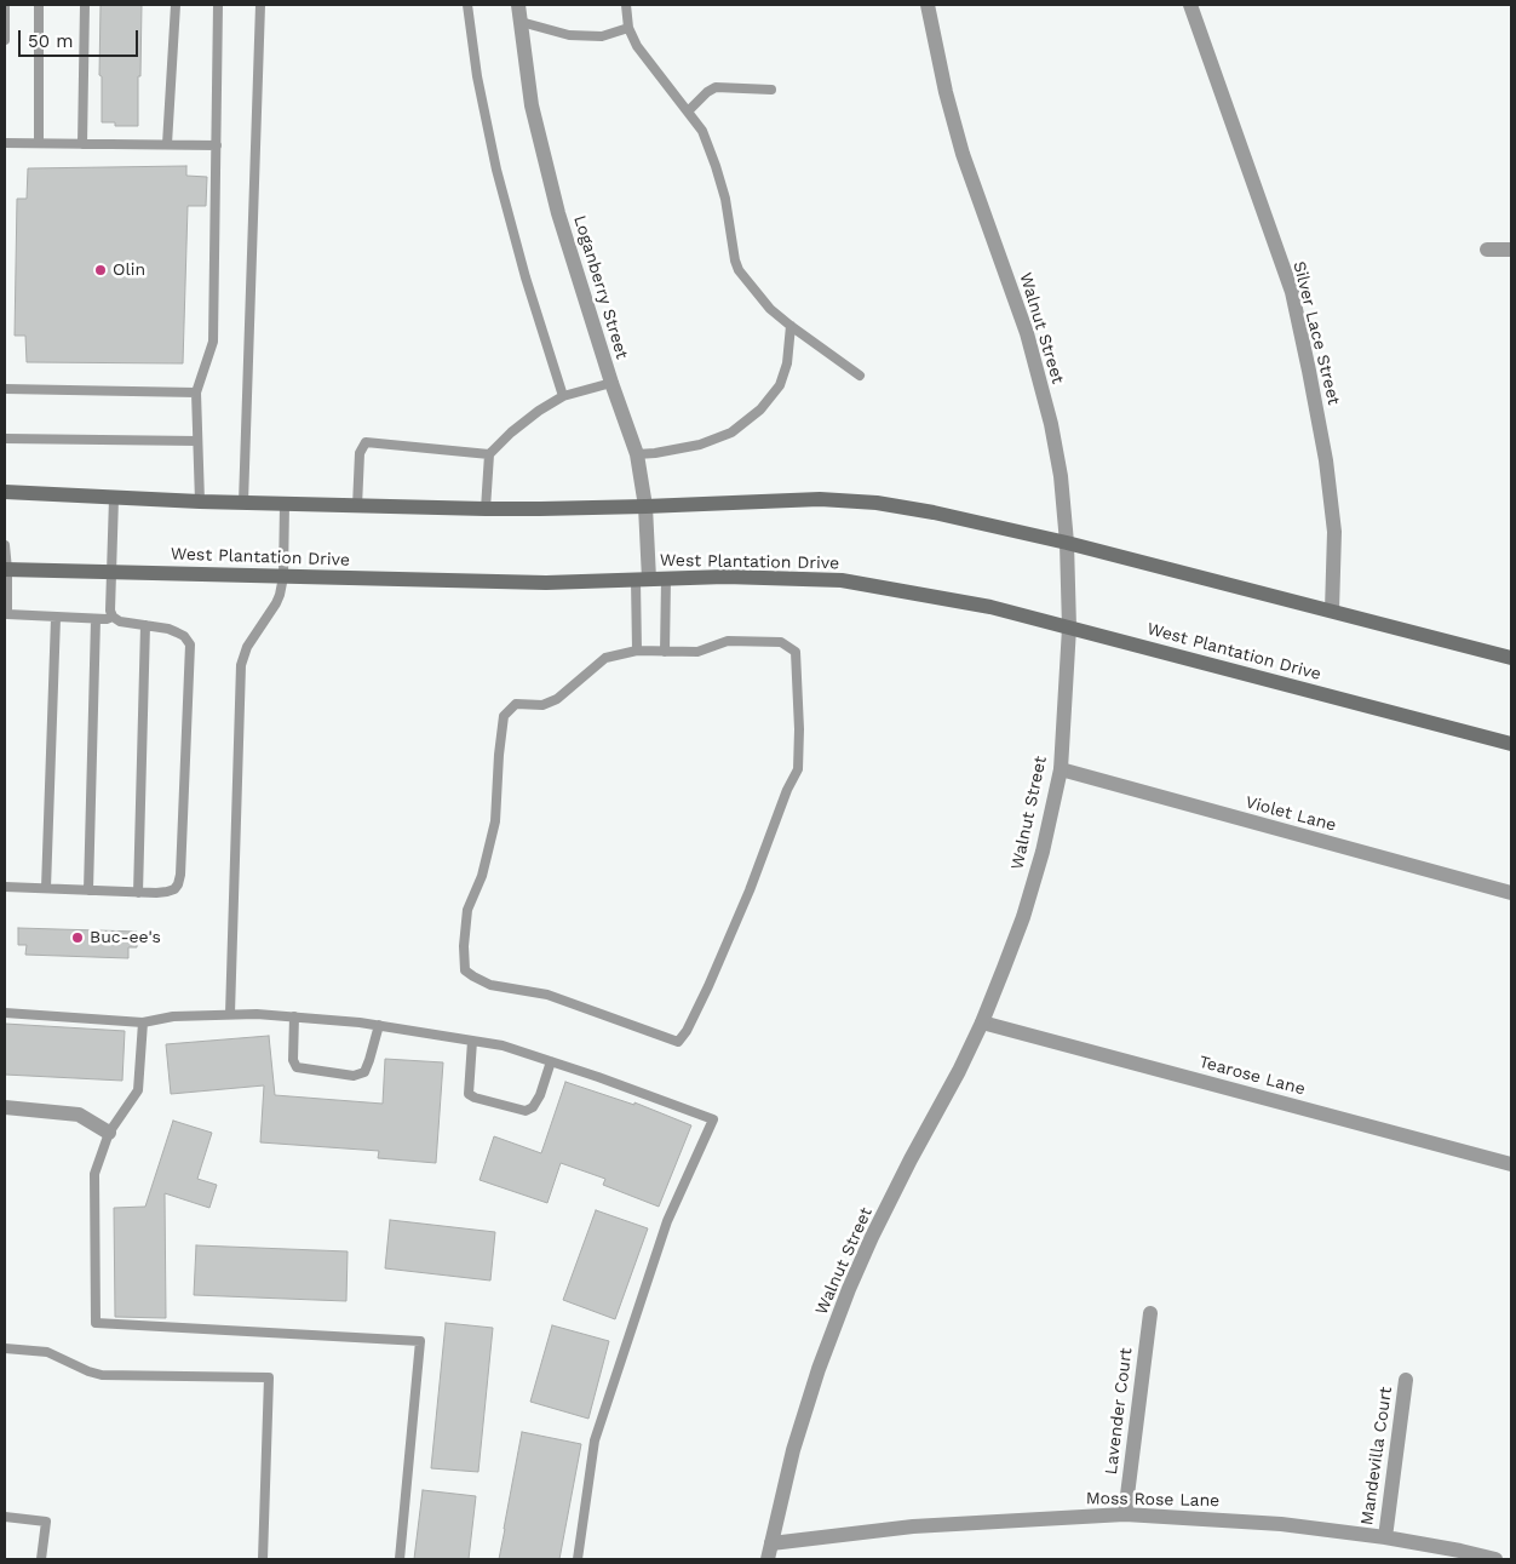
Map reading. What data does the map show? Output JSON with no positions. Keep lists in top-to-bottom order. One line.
{"streets":{"main road":["West Plantation Drive"],"street":["Loganberry Street","Walnut Street","Silver Lace Street","Violet Lane","Tearose Lane","Lavender Court","Mandevilla Court","Moss Rose Lane"]},"crossings":[["Loganberry Street","West Plantation Drive"],["Walnut Street","West Plantation Drive"],["Walnut Street","Violet Lane"],["Walnut Street","Tearose Lane"],["Walnut Street","Moss Rose Lane"],["Lavender Court","Moss Rose Lane"],["Mandevilla Court","Moss Rose Lane"]],"places":["Olin","Buc-ee's"],"scale_bar":"50 m"}
